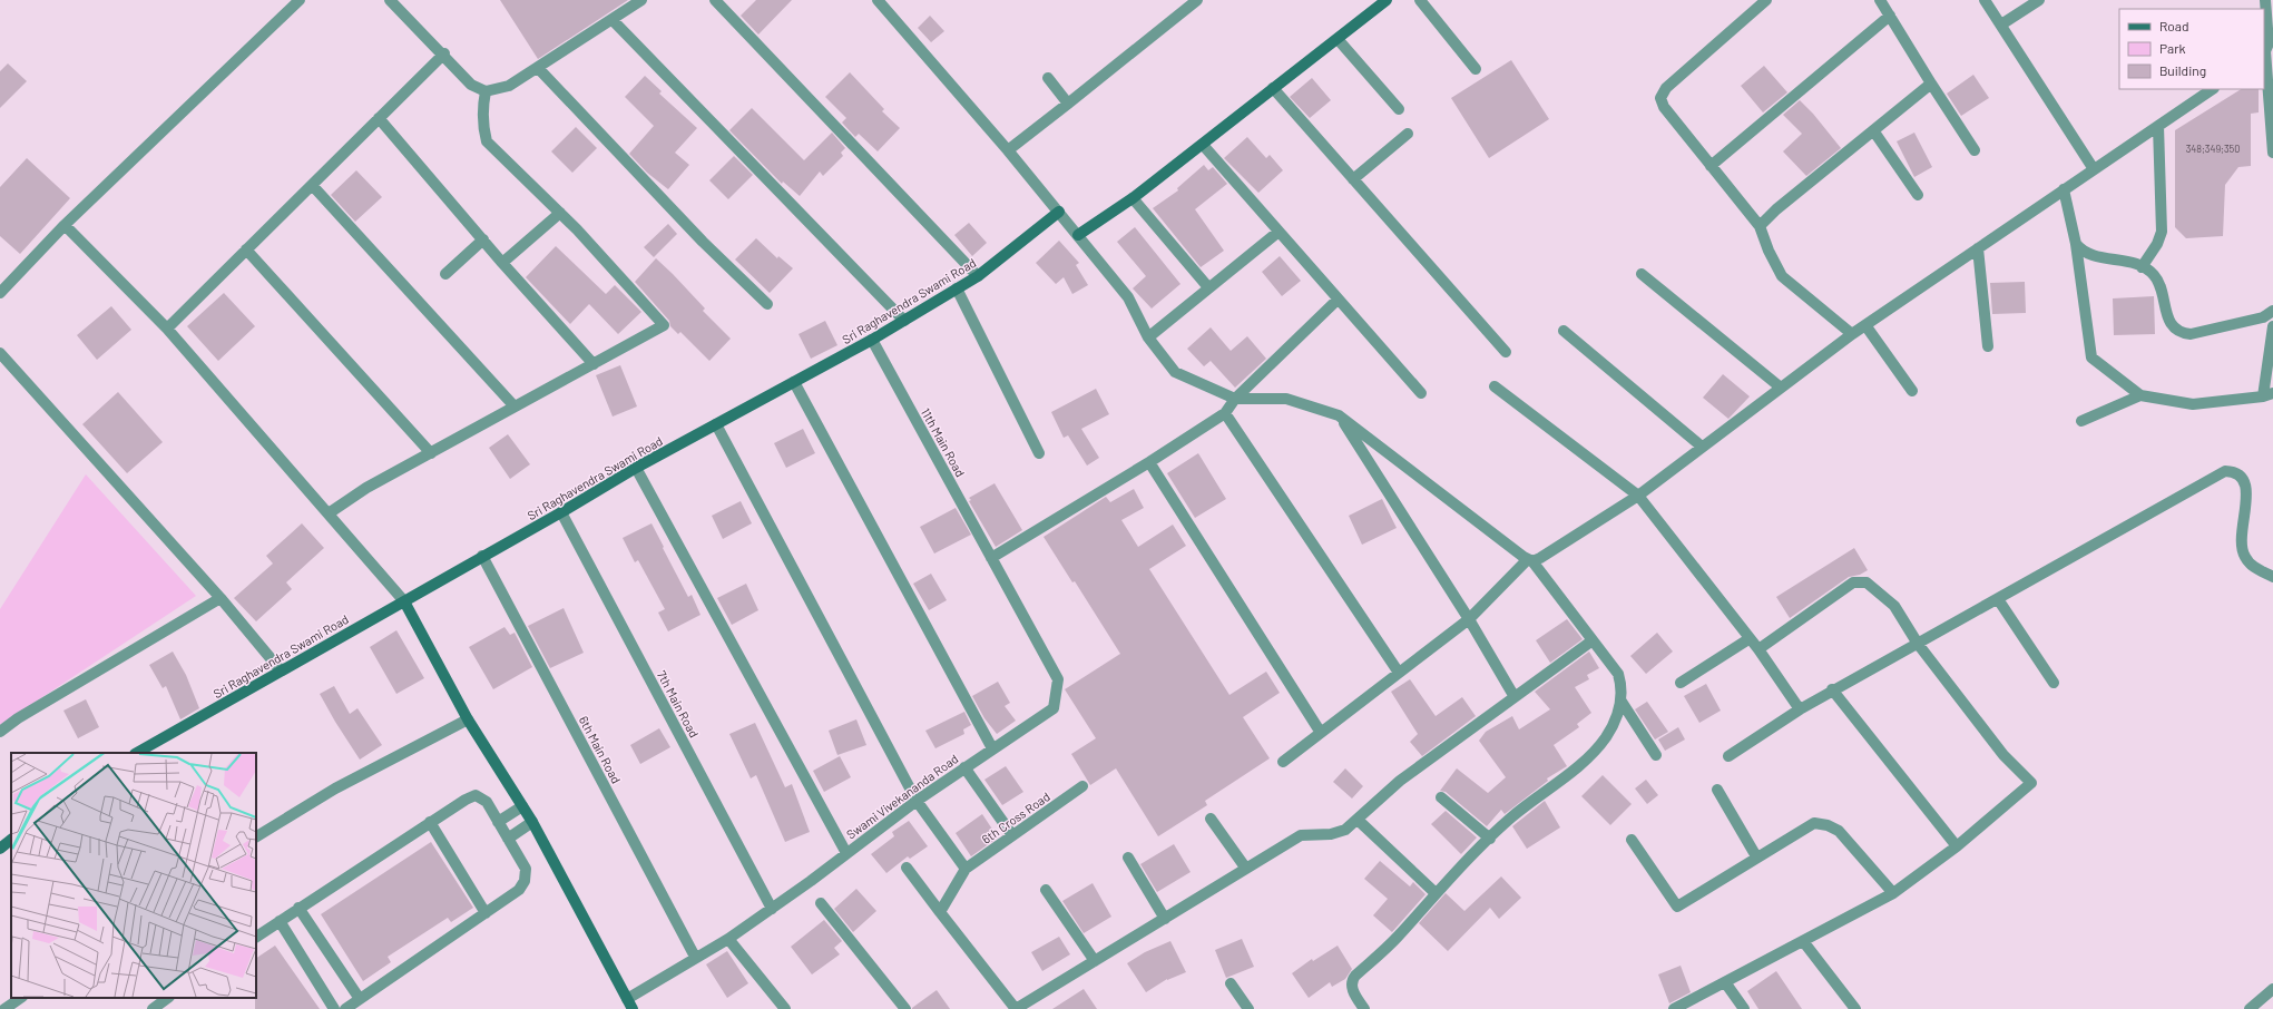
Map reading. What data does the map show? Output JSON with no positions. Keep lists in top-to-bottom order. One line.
{"streets":{"street":["Sri Raghavendra Swami Road","11th Main Road","7th Main Road","6th Main Road","Swami Vivekananda Road","6th Cross Road"]},"crossings":[["Sri Raghavendra Swami Road","11th Main Road"],["Sri Raghavendra Swami Road","7th Main Road"],["Sri Raghavendra Swami Road","6th Main Road"],["11th Main Road","Swami Vivekananda Road"],["7th Main Road","Swami Vivekananda Road"],["6th Main Road","Swami Vivekananda Road"]],"house_numbers":["348;349;350"],"legend":["Road","Park","Building"]}
